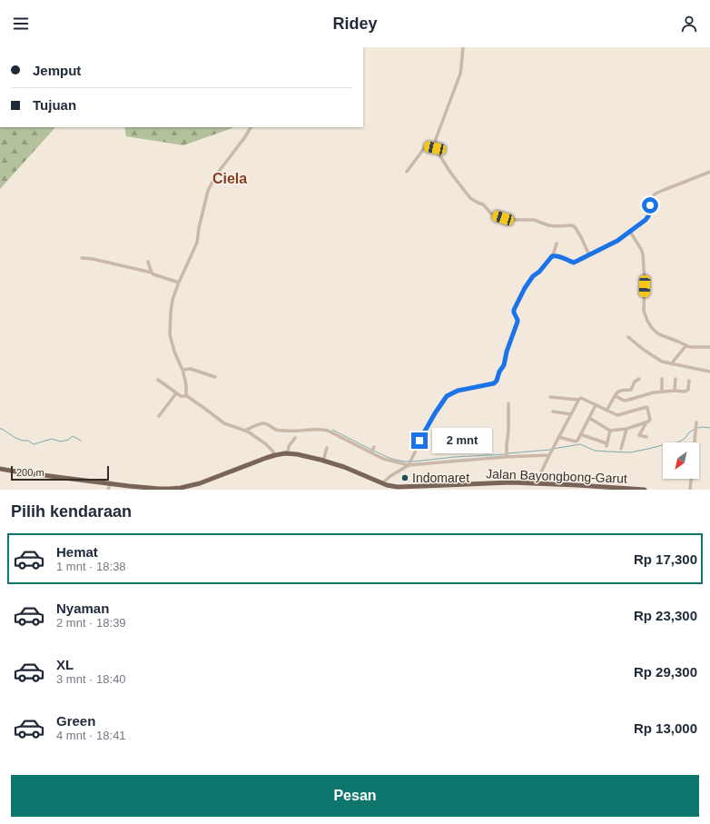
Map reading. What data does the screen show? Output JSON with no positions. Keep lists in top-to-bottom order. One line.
{"streets":{"main road":["Jalan Bayongbong-Garut"]},"districts":["Ciela"],"places":["Indomaret"],"scale_bar":"200 m","north":"bottom left","page":{"header":"Ridey","banner":["Jemput","Tujuan"],"bubble":"2 mnt","scale":"200 m","heading":"Pilih kendaraan","list":[{"name":"Hemat","note":"1 mnt · 18:38","value":"Rp 17,300"},{"name":"Nyaman","note":"2 mnt · 18:39","value":"Rp 23,300"},{"name":"XL","note":"3 mnt · 18:40","value":"Rp 29,300"},{"name":"Green","note":"4 mnt · 18:41","value":"Rp 13,000"}],"buttons":"Pesan"}}
